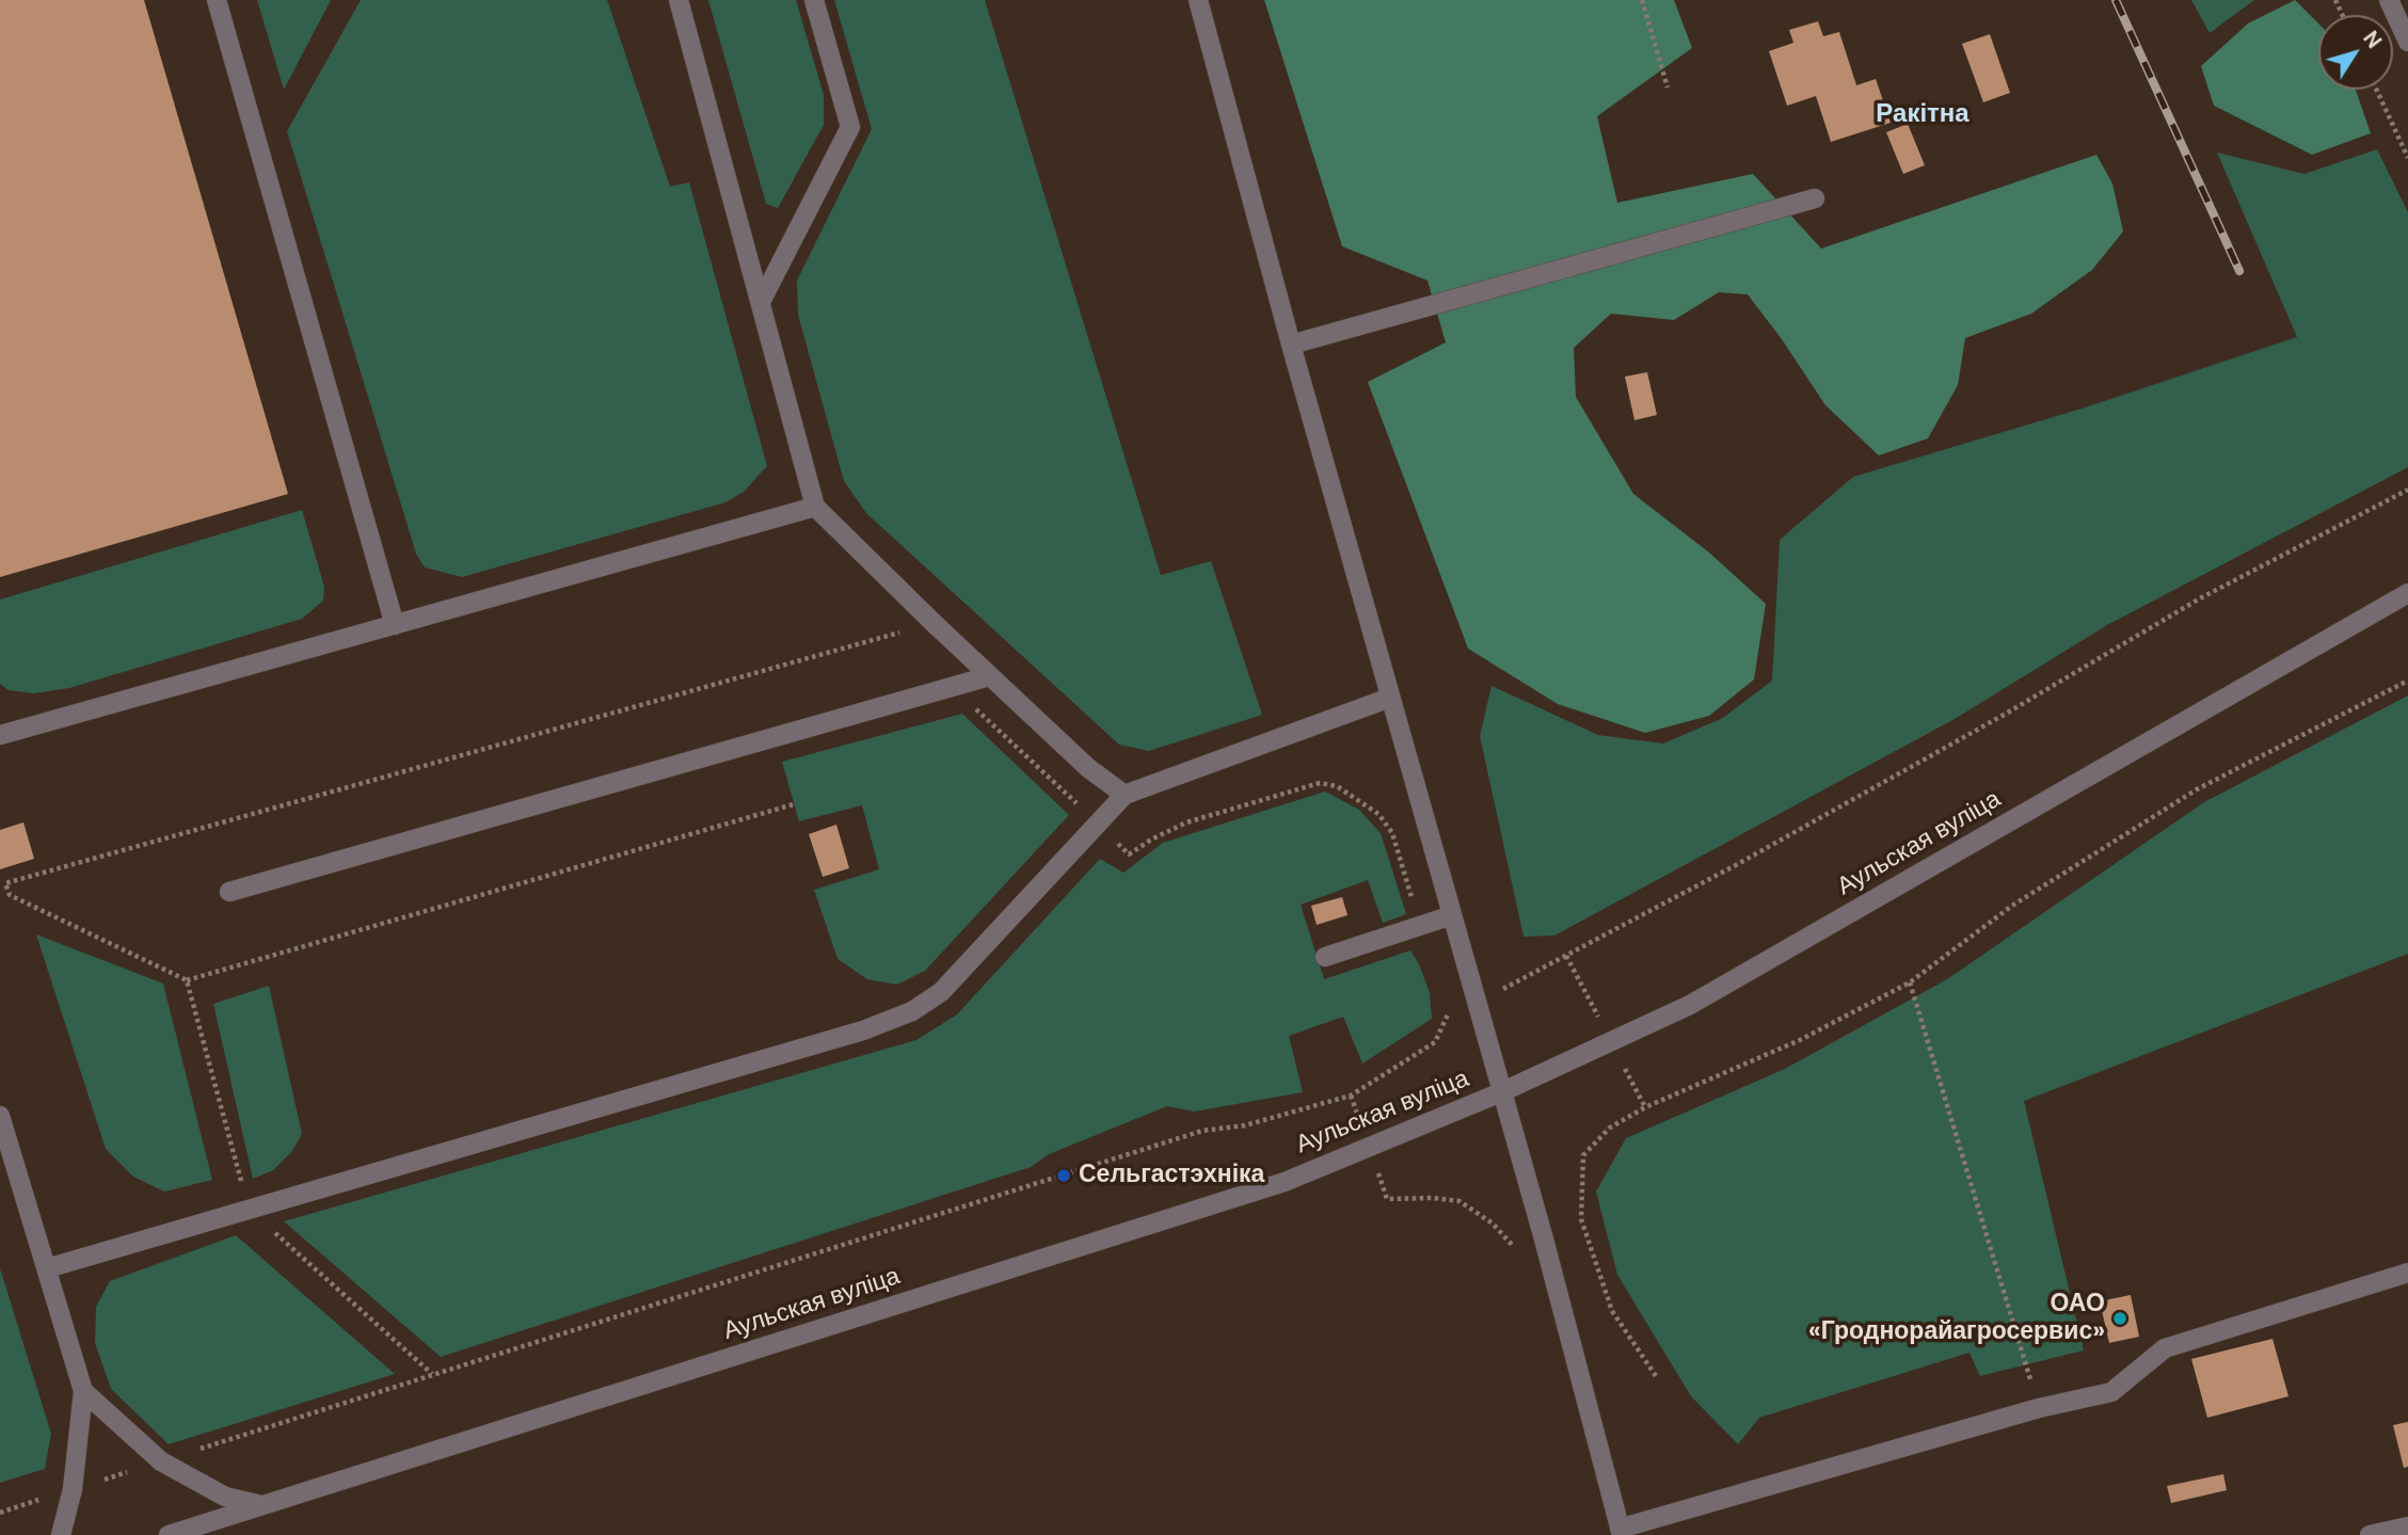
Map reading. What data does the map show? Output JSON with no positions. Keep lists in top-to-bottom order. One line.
{"streets":{"street":["Аульская вуліца"]},"districts":["Ракітна"],"places":["Сельгастэхніка","ОАО «Гроднорайагросервис»"],"north":"top right"}
